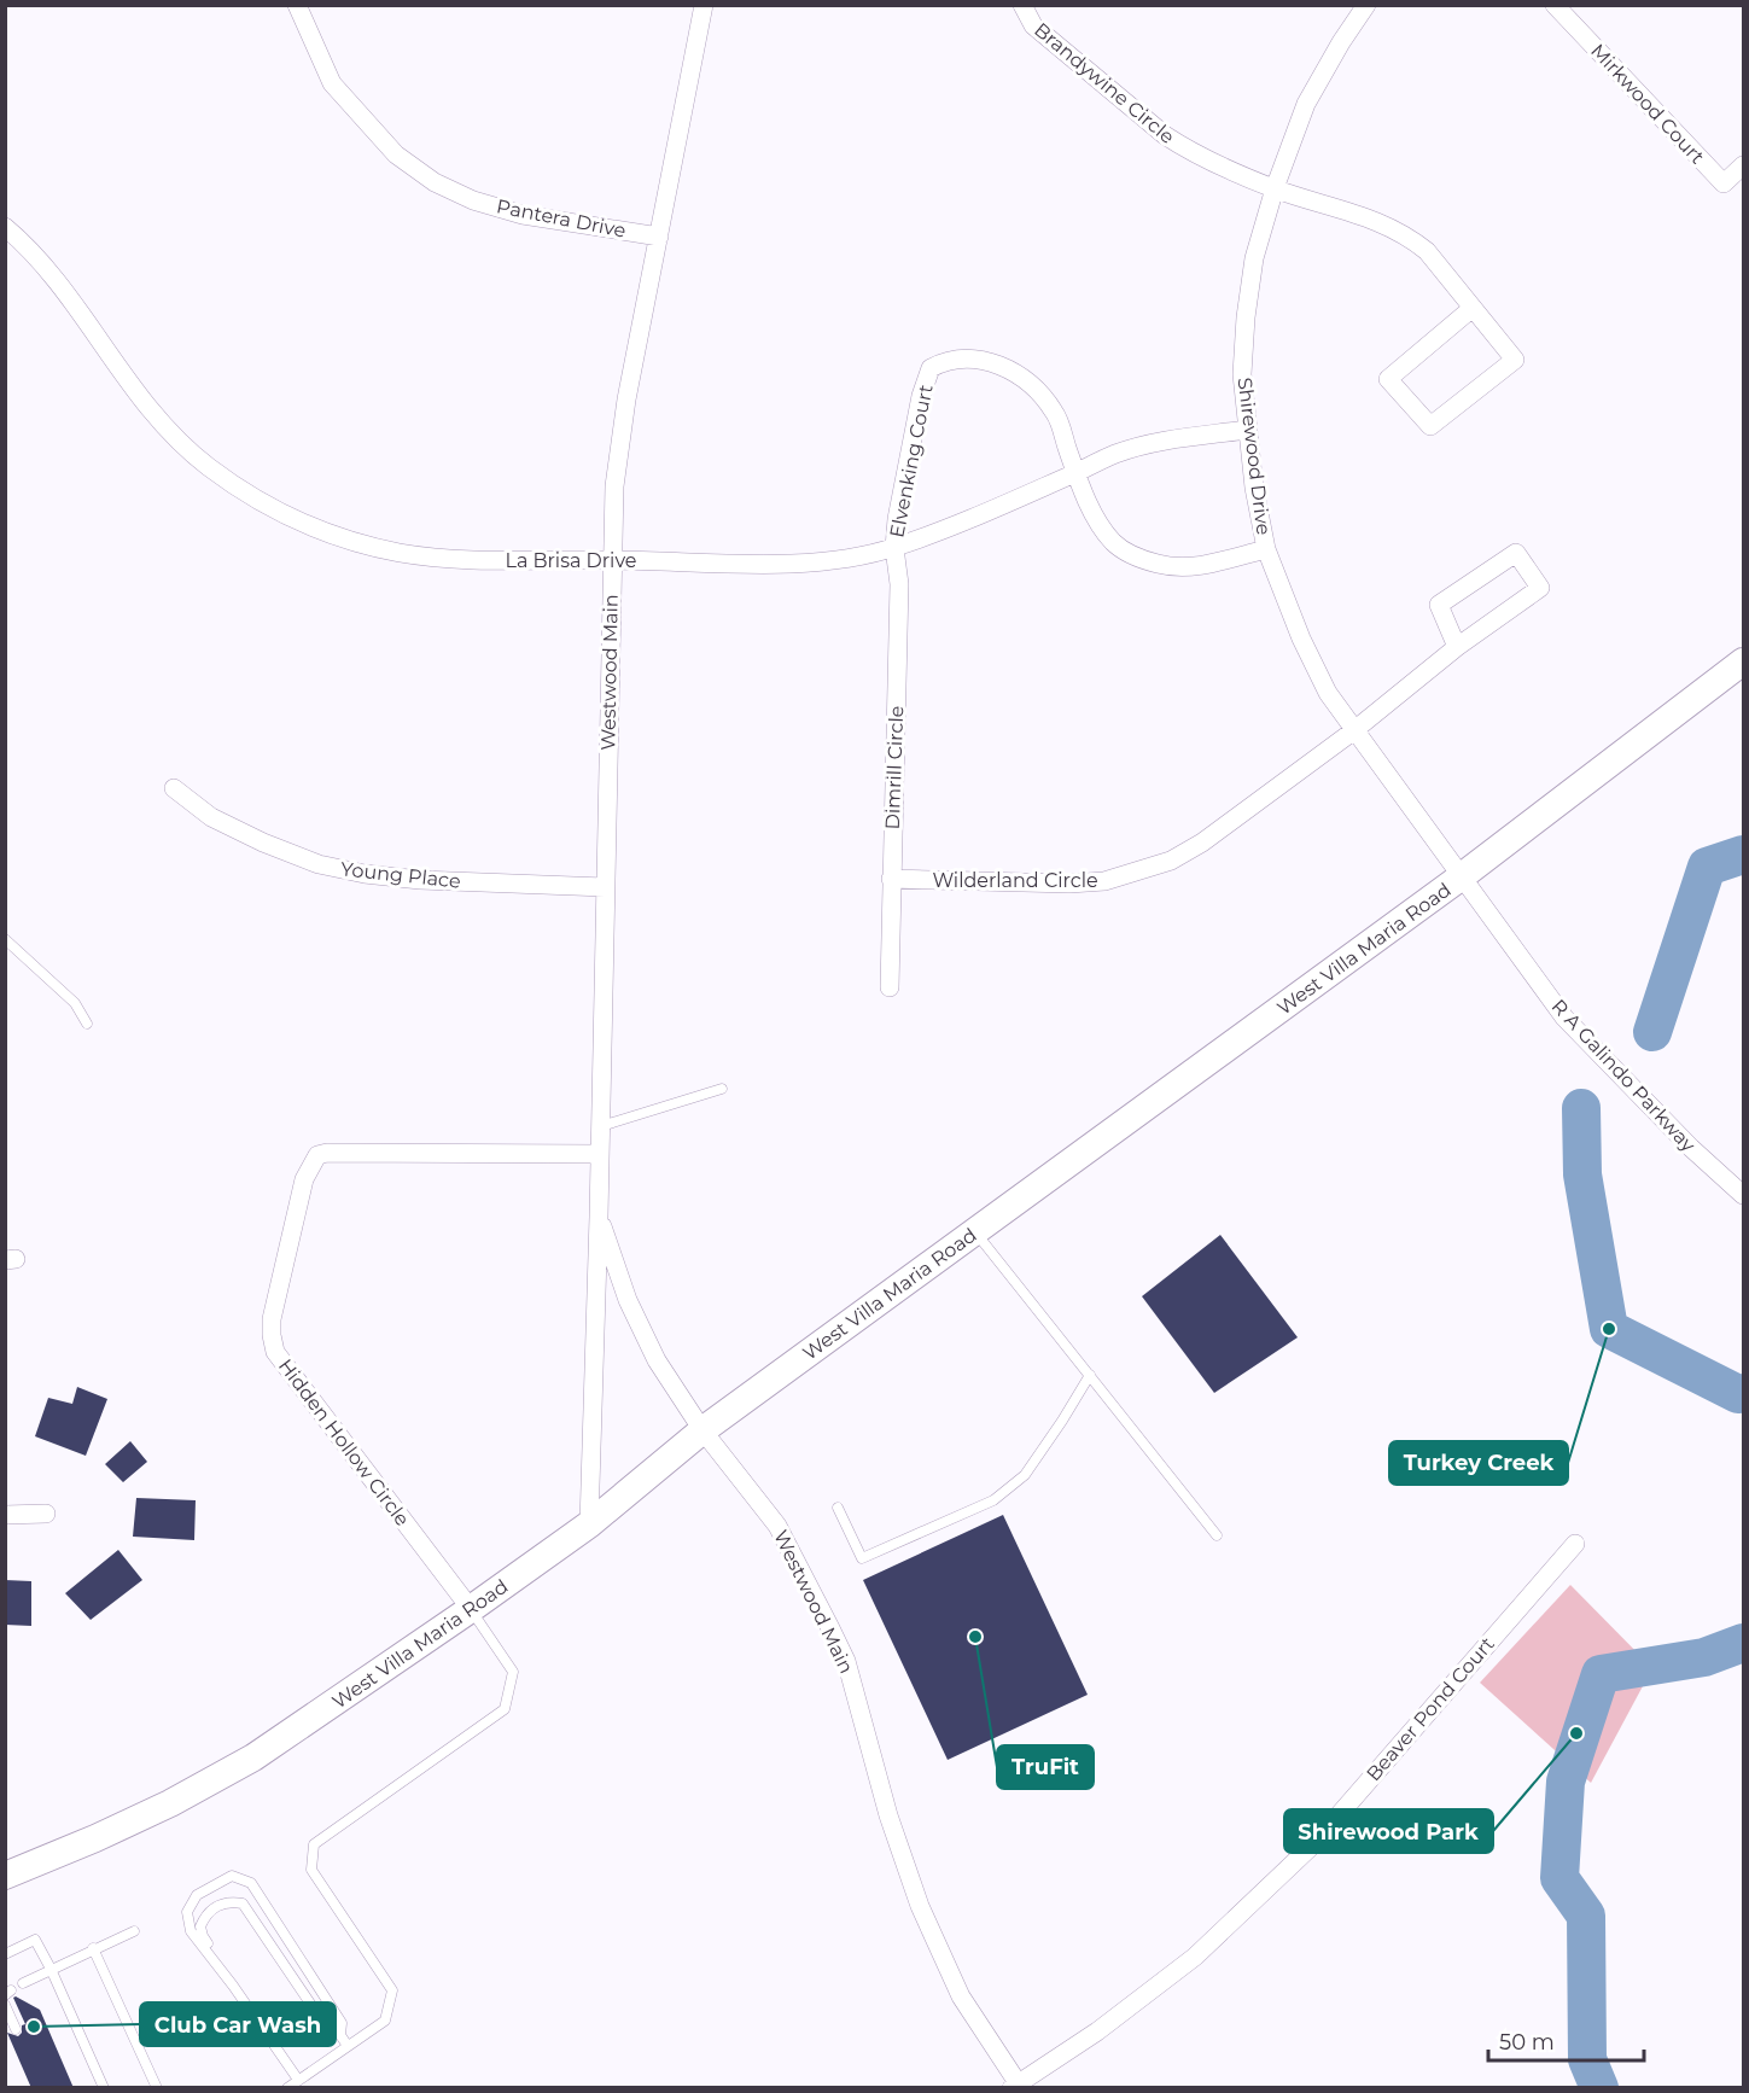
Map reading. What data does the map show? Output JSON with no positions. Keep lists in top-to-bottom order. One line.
{"streets":{"main road":["West Villa Maria Road"],"street":["Brandywine Circle","Mirkwood Court","Pantera Drive","Shirewood Drive","Elvenking Court","La Brisa Drive","Westwood Main","Dimrill Circle","Young Place","Wilderland Circle","R A Galindo Parkway","Hidden Hollow Circle","Beaver Pond Court"]},"crossings":[["Brandywine Circle","Shirewood Drive"],["Pantera Drive","Westwood Main"],["Shirewood Drive","Elvenking Court"],["Shirewood Drive","La Brisa Drive"],["Shirewood Drive","Wilderland Circle"],["Shirewood Drive","West Villa Maria Road"],["Shirewood Drive","R A Galindo Parkway"],["Elvenking Court","La Brisa Drive"],["Elvenking Court","Dimrill Circle"],["La Brisa Drive","Westwood Main"],["La Brisa Drive","Dimrill Circle"],["Westwood Main","Young Place"],["Westwood Main","West Villa Maria Road"],["Westwood Main","Hidden Hollow Circle"],["Westwood Main","Beaver Pond Court"],["Dimrill Circle","Wilderland Circle"],["West Villa Maria Road","R A Galindo Parkway"],["West Villa Maria Road","Hidden Hollow Circle"]],"places":["Turkey Creek","TruFit","Shirewood Park","Club Car Wash"],"scale_bar":"50 m"}
